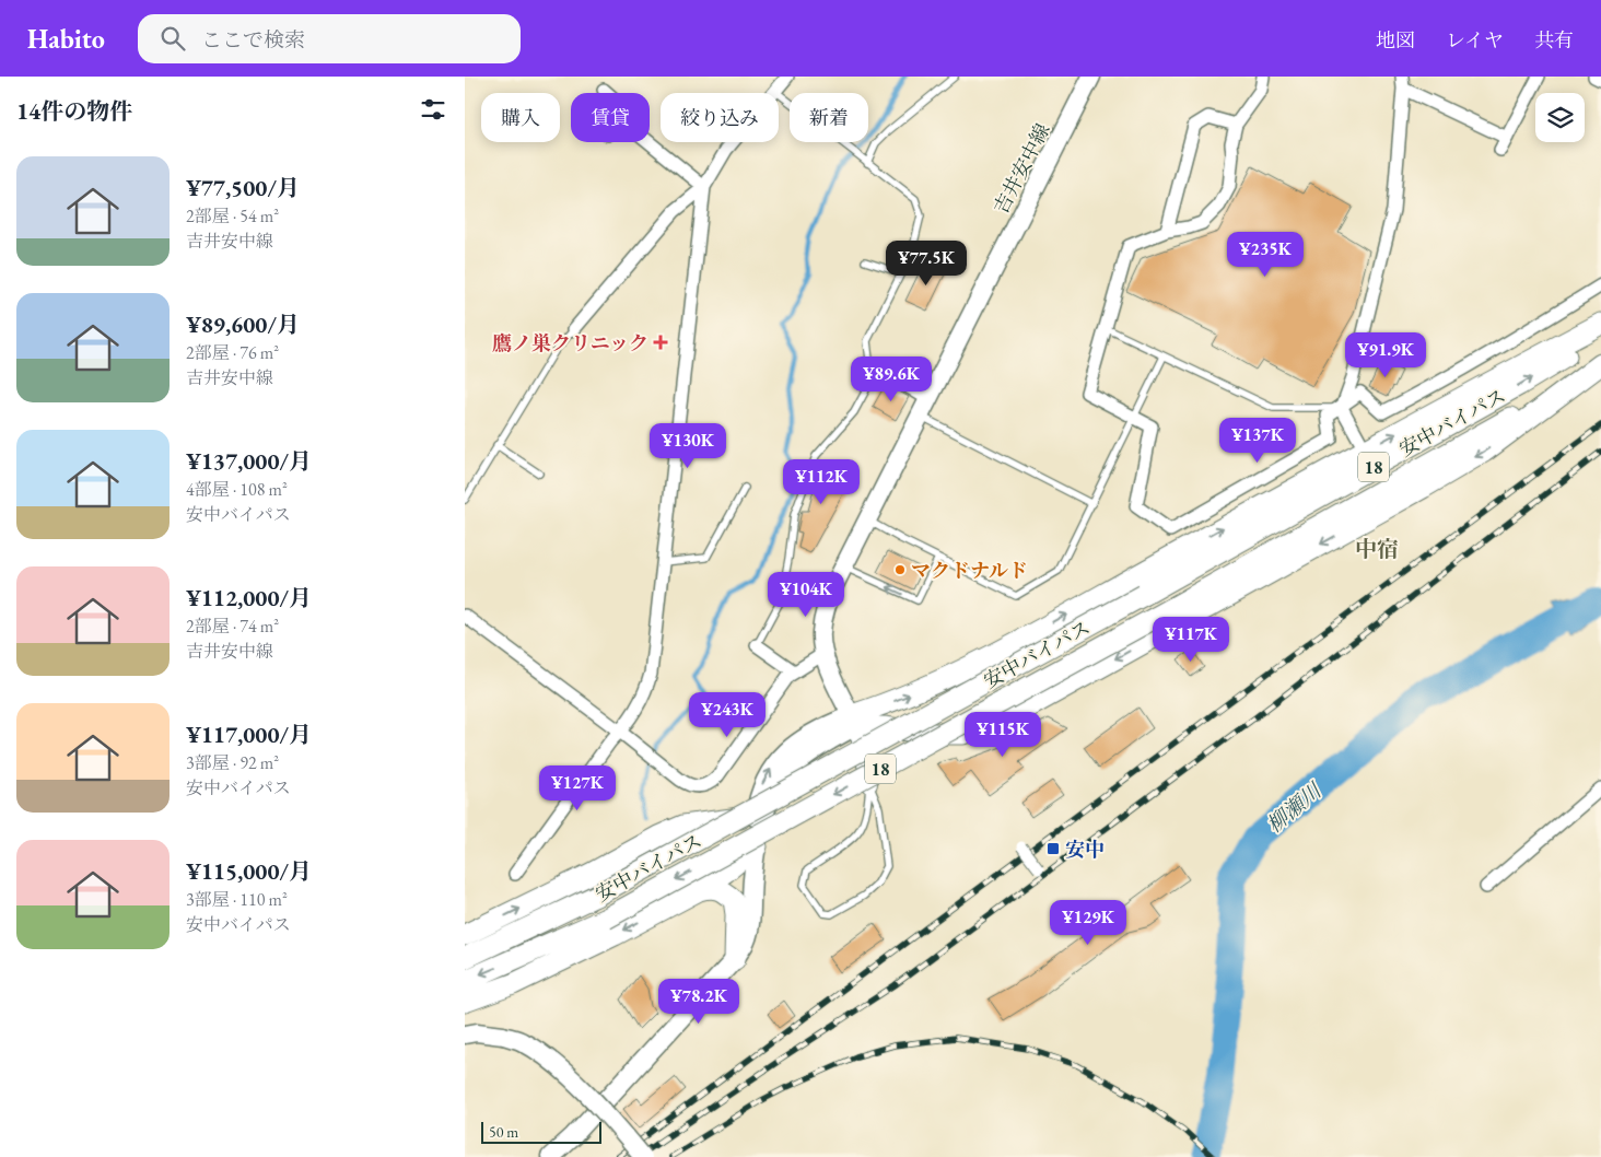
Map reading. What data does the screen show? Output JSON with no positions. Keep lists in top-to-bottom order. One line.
{"streets":{"highway":["安中バイパス","18"],"main road":["吉井安中線"]},"districts":["中宿"],"water":["柳瀬川"],"places":{"health":["鷹ノ巣クリニック"],"other":["マクドナルド"],"transit":["安中"]},"scale_bar":"50 m","page":{"header":"Habito","search":"ここで検索","nav":["地図","レイヤ","共有"],"heading":"14件の物件","chip":["購入","賃貸","絞り込み","新着"],"list":[{"name":"¥77,500/月","note":"2部屋 · 54 m² · 吉井安中線"},{"name":"¥89,600/月","note":"2部屋 · 76 m² · 吉井安中線"},{"name":"¥137,000/月","note":"4部屋 · 108 m² · 安中バイパス"},{"name":"¥112,000/月","note":"2部屋 · 74 m² · 吉井安中線"},{"name":"¥117,000/月","note":"3部屋 · 92 m² · 安中バイパス"},{"name":"¥115,000/月","note":"3部屋 · 110 m² · 安中バイパス"}],"price":["¥235K","¥77.5K","¥91.9K","¥89.6K","¥137K","¥130K","¥112K","¥104K","¥117K","¥243K","¥115K","¥127K","¥129K","¥78.2K"],"scale":"50 m"}}
